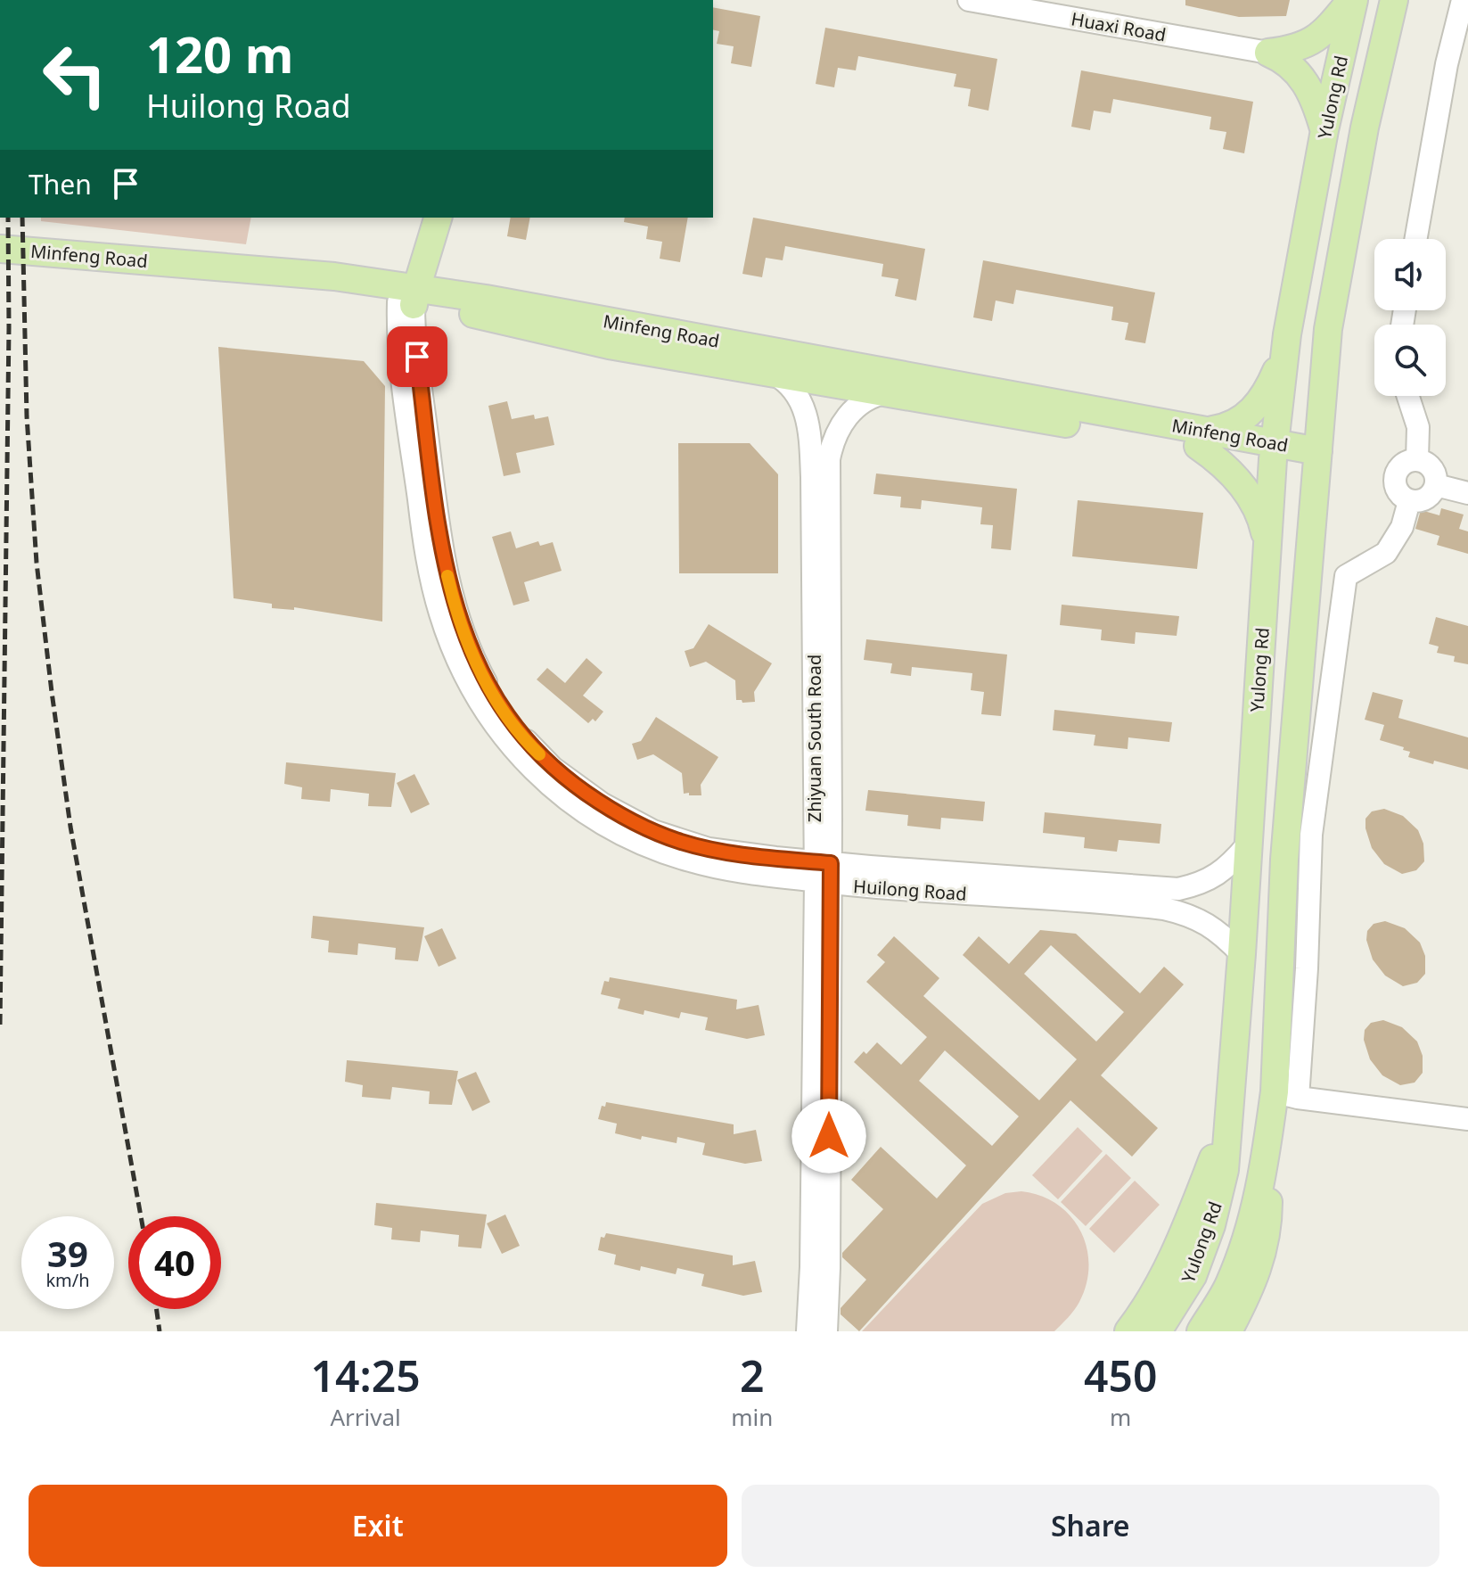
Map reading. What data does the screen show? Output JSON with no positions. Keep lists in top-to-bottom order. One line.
{"streets":{"main road":["Yulong Rd","Minfeng Road"],"street":["Huaxi Road","Zhiyuan South Road","Huilong Road"]},"crossings":[["Yulong Rd","Minfeng Road"],["Yulong Rd","Huilong Road"],["Minfeng Road","Zhiyuan South Road"],["Minfeng Road","Huilong Road"],["Zhiyuan South Road","Huilong Road"]],"page":{"turn":["120 m","Huilong Road"],"then":"Then","speed":"39 km/h","limit":"40","eta":["14:25","Arrival","2","min","450","m"],"buttons":["Exit","Share"]}}
